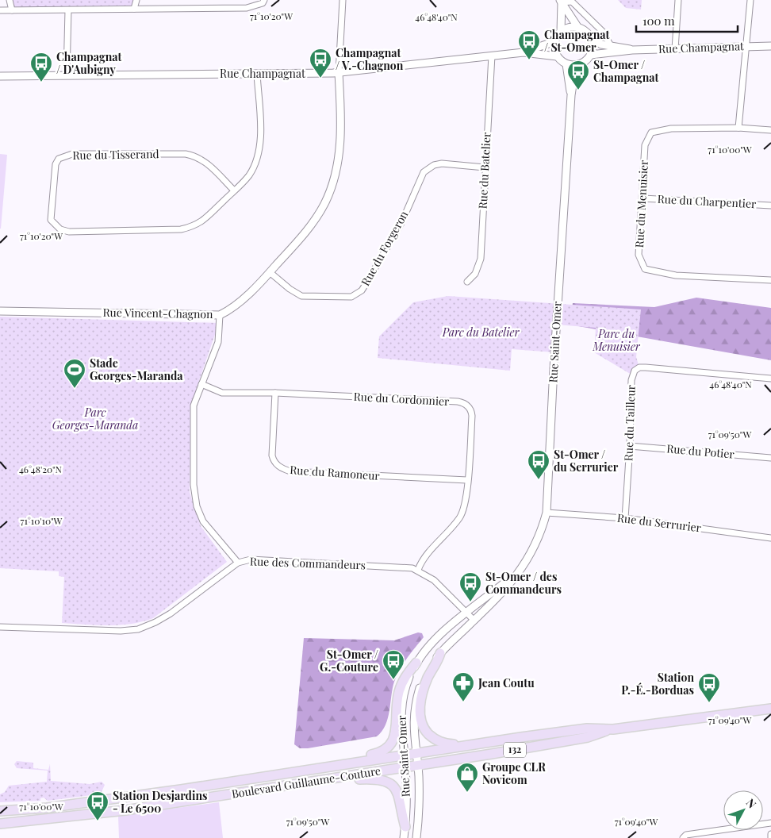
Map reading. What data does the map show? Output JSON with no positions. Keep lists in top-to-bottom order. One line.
{"streets":{"main road":["132","Boulevard Guillaume-Couture"],"street":["Rue Champagnat","Rue du Tisserand","Rue du Batelier","Rue du Charpentier","Rue du Menuisier","Rue du Forgeron","Rue Vincent-Chagnon","Rue Saint-Omer","Rue du Cordonnier","Rue du Tailleur","Rue du Potier","Rue du Ramoneur","Rue du Serrurier","Rue des Commandeurs"]},"crossings":[["Rue Champagnat","Rue du Tisserand"],["Rue Champagnat","Rue du Batelier"],["Rue Champagnat","Rue Vincent-Chagnon"],["Rue Champagnat","Rue Saint-Omer"],["Rue du Batelier","Rue du Forgeron"],["Rue du Charpentier","Rue du Menuisier"],["Rue du Forgeron","Rue Vincent-Chagnon"],["Rue Saint-Omer","Rue du Serrurier"],["Rue Saint-Omer","Rue des Commandeurs"],["Rue Saint-Omer","Boulevard Guillaume-Couture"],["Rue du Cordonnier","Rue du Ramoneur"],["Rue du Cordonnier","Rue des Commandeurs"],["Rue du Tailleur","Rue du Potier"],["Rue du Tailleur","Rue du Serrurier"]],"parks":["Parc du Batelier","Parc du Menuisier","Parc Georges-Maranda"],"places":{"bus stop":["Champagnat / St-Omer","Champagnat / V.-Chagnon","Champagnat / D'Aubigny","St-Omer / Champagnat","St-Omer / du Serrurier","St-Omer / des Commandeurs","St-Omer / G.-Couture","Station P.-É.-Borduas","Station Desjardins - Le 6500"],"sports":["Stade Georges-Maranda"],"pharmacy":["Jean Coutu"],"shop":["Groupe CLR Novicom"]},"scale_bar":"100 m","north":"top right","coordinates":["71°10'20\"W","46°48'40\"N","71°10'00\"W","71°09'50\"W","46°48'20\"N","71°10'10\"W","71°09'40\"W"]}
